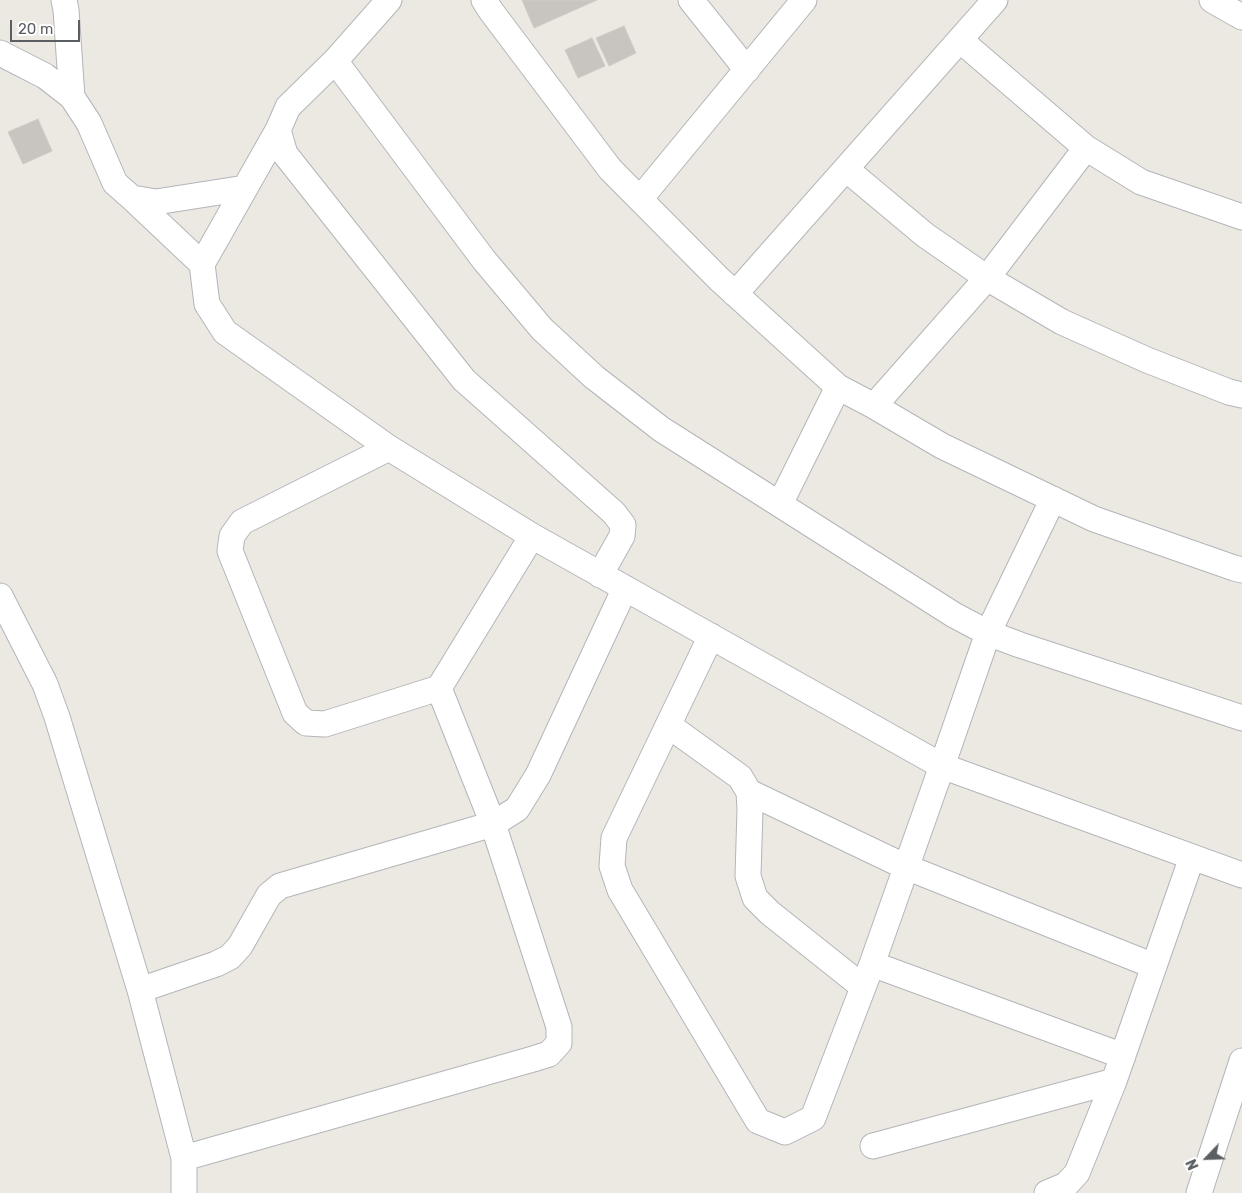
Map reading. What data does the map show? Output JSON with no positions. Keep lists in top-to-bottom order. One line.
{"scale_bar":"20 m","north":"bottom left"}
